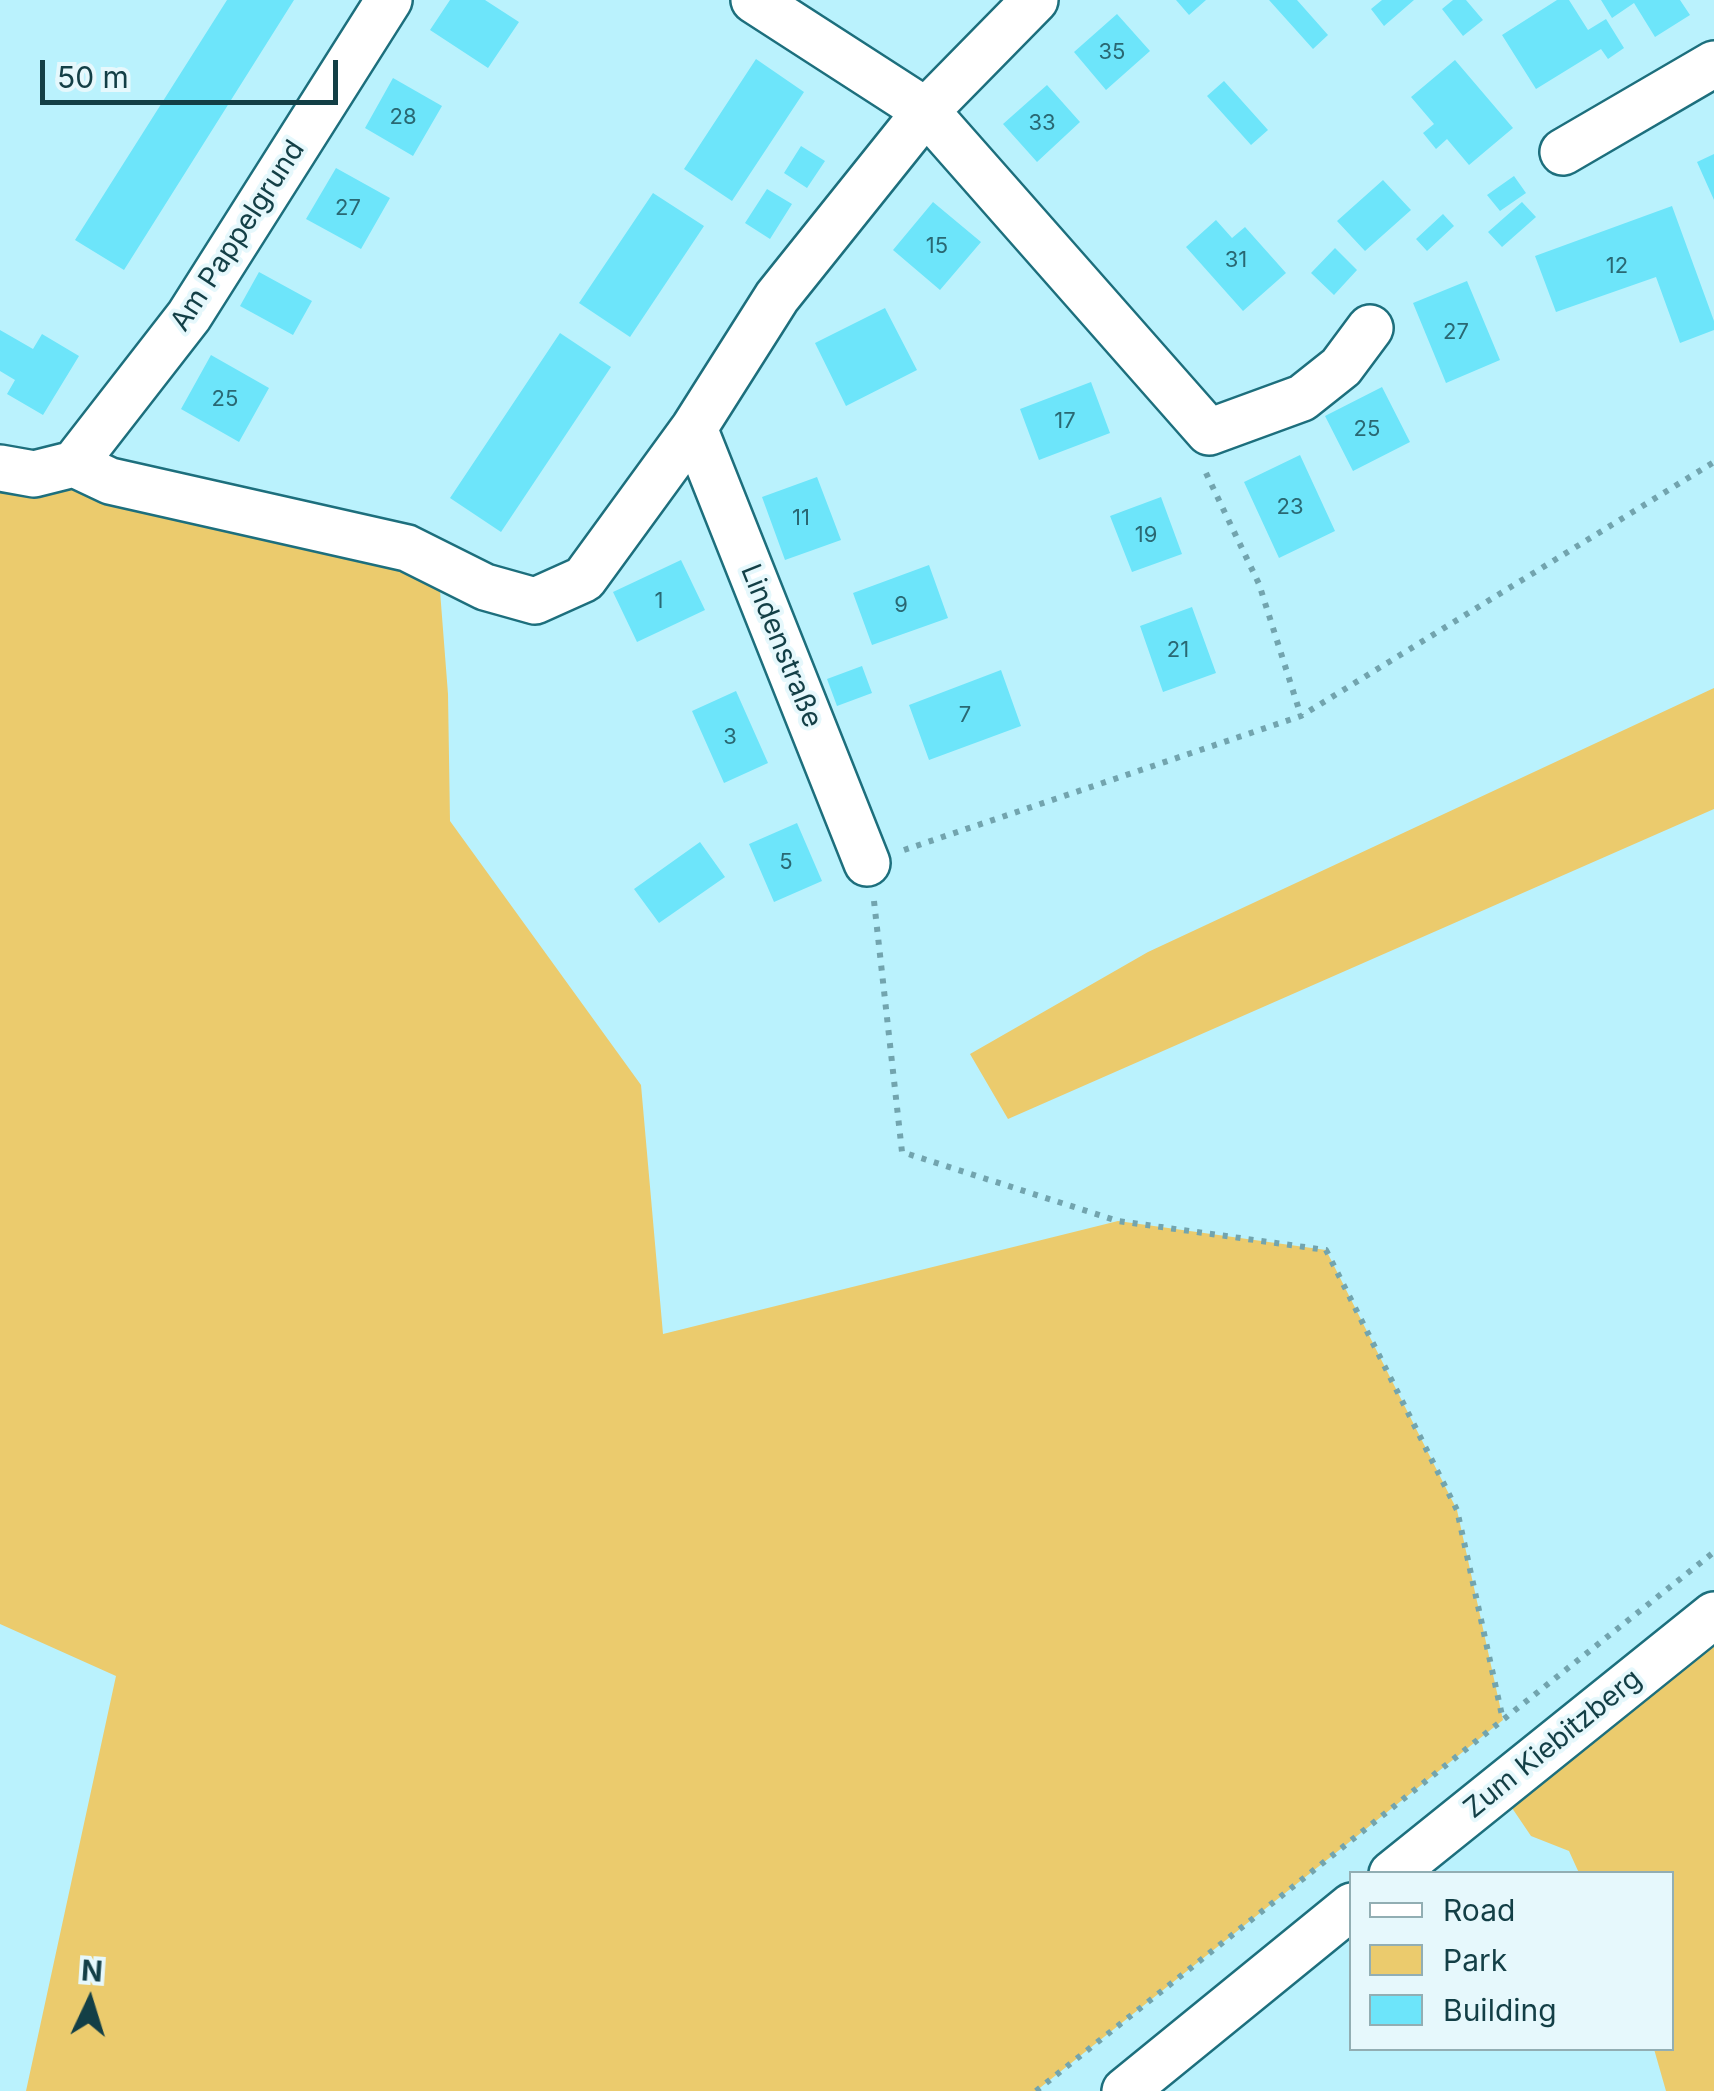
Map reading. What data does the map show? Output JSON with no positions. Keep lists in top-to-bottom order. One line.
{"streets":{"street":["Am Pappelgrund","Lindenstraße","Zum Kiebitzberg"]},"house_numbers":["35","28","33","27","15","31","12","27","25","17","25","23","11","19","1","9","21","7","3","5"],"legend":["Road","Park","Building"],"scale_bar":"50 m","north":"top"}
